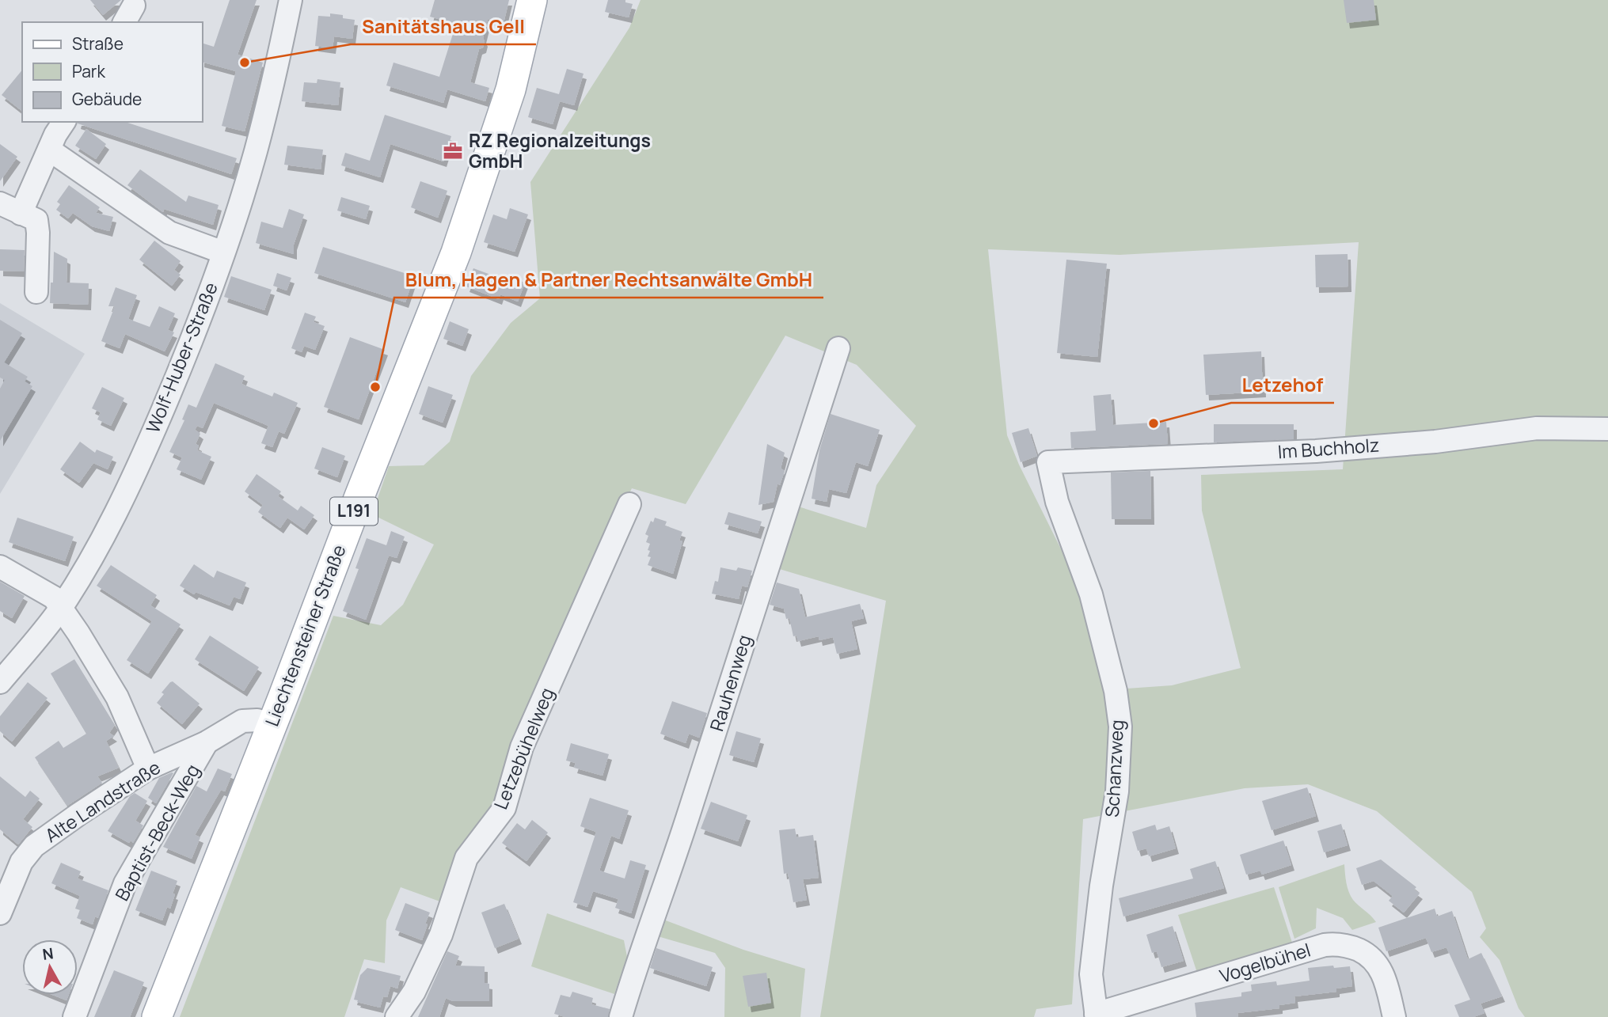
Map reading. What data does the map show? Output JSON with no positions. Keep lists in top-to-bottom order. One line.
{"streets":{"main road":["L191","Liechtensteiner Straße"],"street":["Wolf-Huber-Straße","Im Buchholz","Rauhenweg","Letzebühelweg","Schanzweg","Alte Landstraße","Baptist-Beck-Weg","Vogelbühel"]},"crossings":[["Im Buchholz","Schanzweg"],["Liechtensteiner Straße","Alte Landstraße"],["Schanzweg","Vogelbühel"],["Alte Landstraße","Baptist-Beck-Weg"]],"places":{"other":["Sanitätshaus Gell","Blum, Hagen & Partner Rechtsanwälte GmbH","Letzehof"],"office":["RZ Regionalzeitungs GmbH"]},"legend":["Straße","Park","Gebäude"],"north":"top"}
